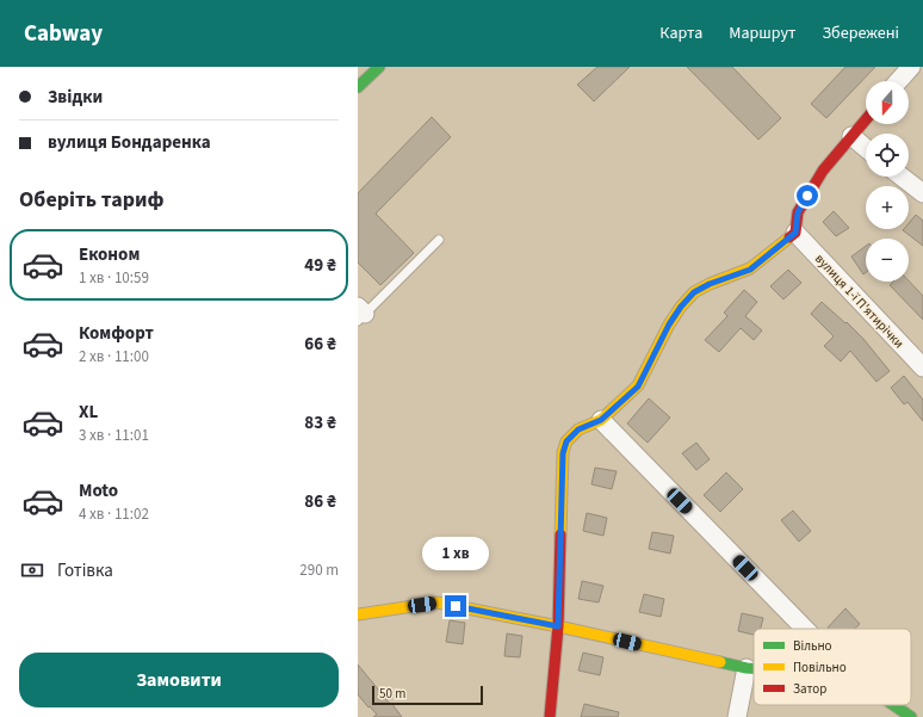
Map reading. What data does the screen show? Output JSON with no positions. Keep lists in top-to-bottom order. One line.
{"streets":{"street":["вулиця 1-ї П'ятирічки"]},"legend":["Вільно","Повільно","Затор"],"scale_bar":"50 m","north":"bottom","page":{"header":"Cabway","nav":["Карта","Маршрут","Збережені"],"banner":["Звідки","вулиця Бондаренка"],"map_buttons":["+","−"],"heading":"Оберіть тариф","list":[{"name":"Економ","note":"1 хв · 10:59","value":"49 ₴"},{"name":"Комфорт","note":"2 хв · 11:00","value":"66 ₴"},{"name":"XL","note":"3 хв · 11:01","value":"83 ₴"},{"name":"Moto","note":"4 хв · 11:02","value":"86 ₴"}],"bubble":"1 хв","pay":["Готівка","290 m"],"buttons":"Замовити","scale":"50 m"}}
